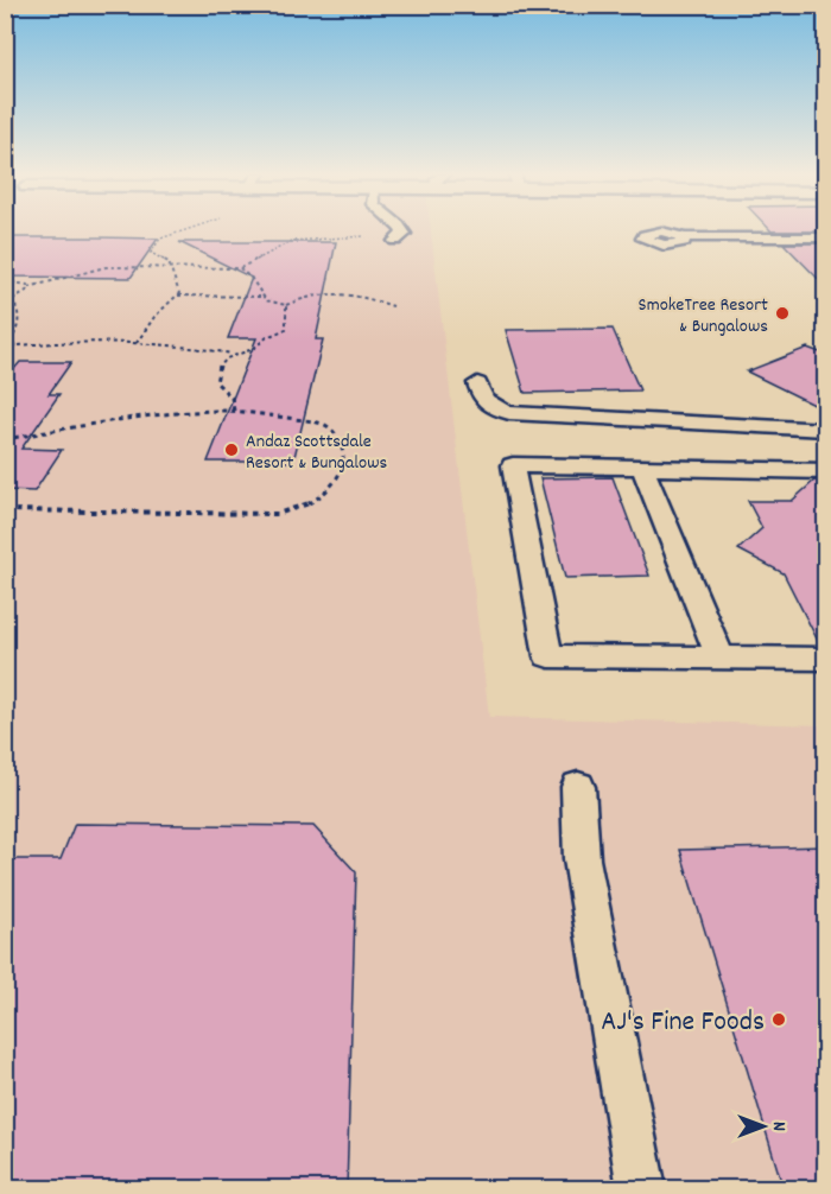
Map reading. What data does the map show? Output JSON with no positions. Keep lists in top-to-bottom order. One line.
{"places":["SmokeTree Resort & Bungalows","Andaz Scottsdale Resort & Bungalows","AJ's Fine Foods"],"north":"right"}
